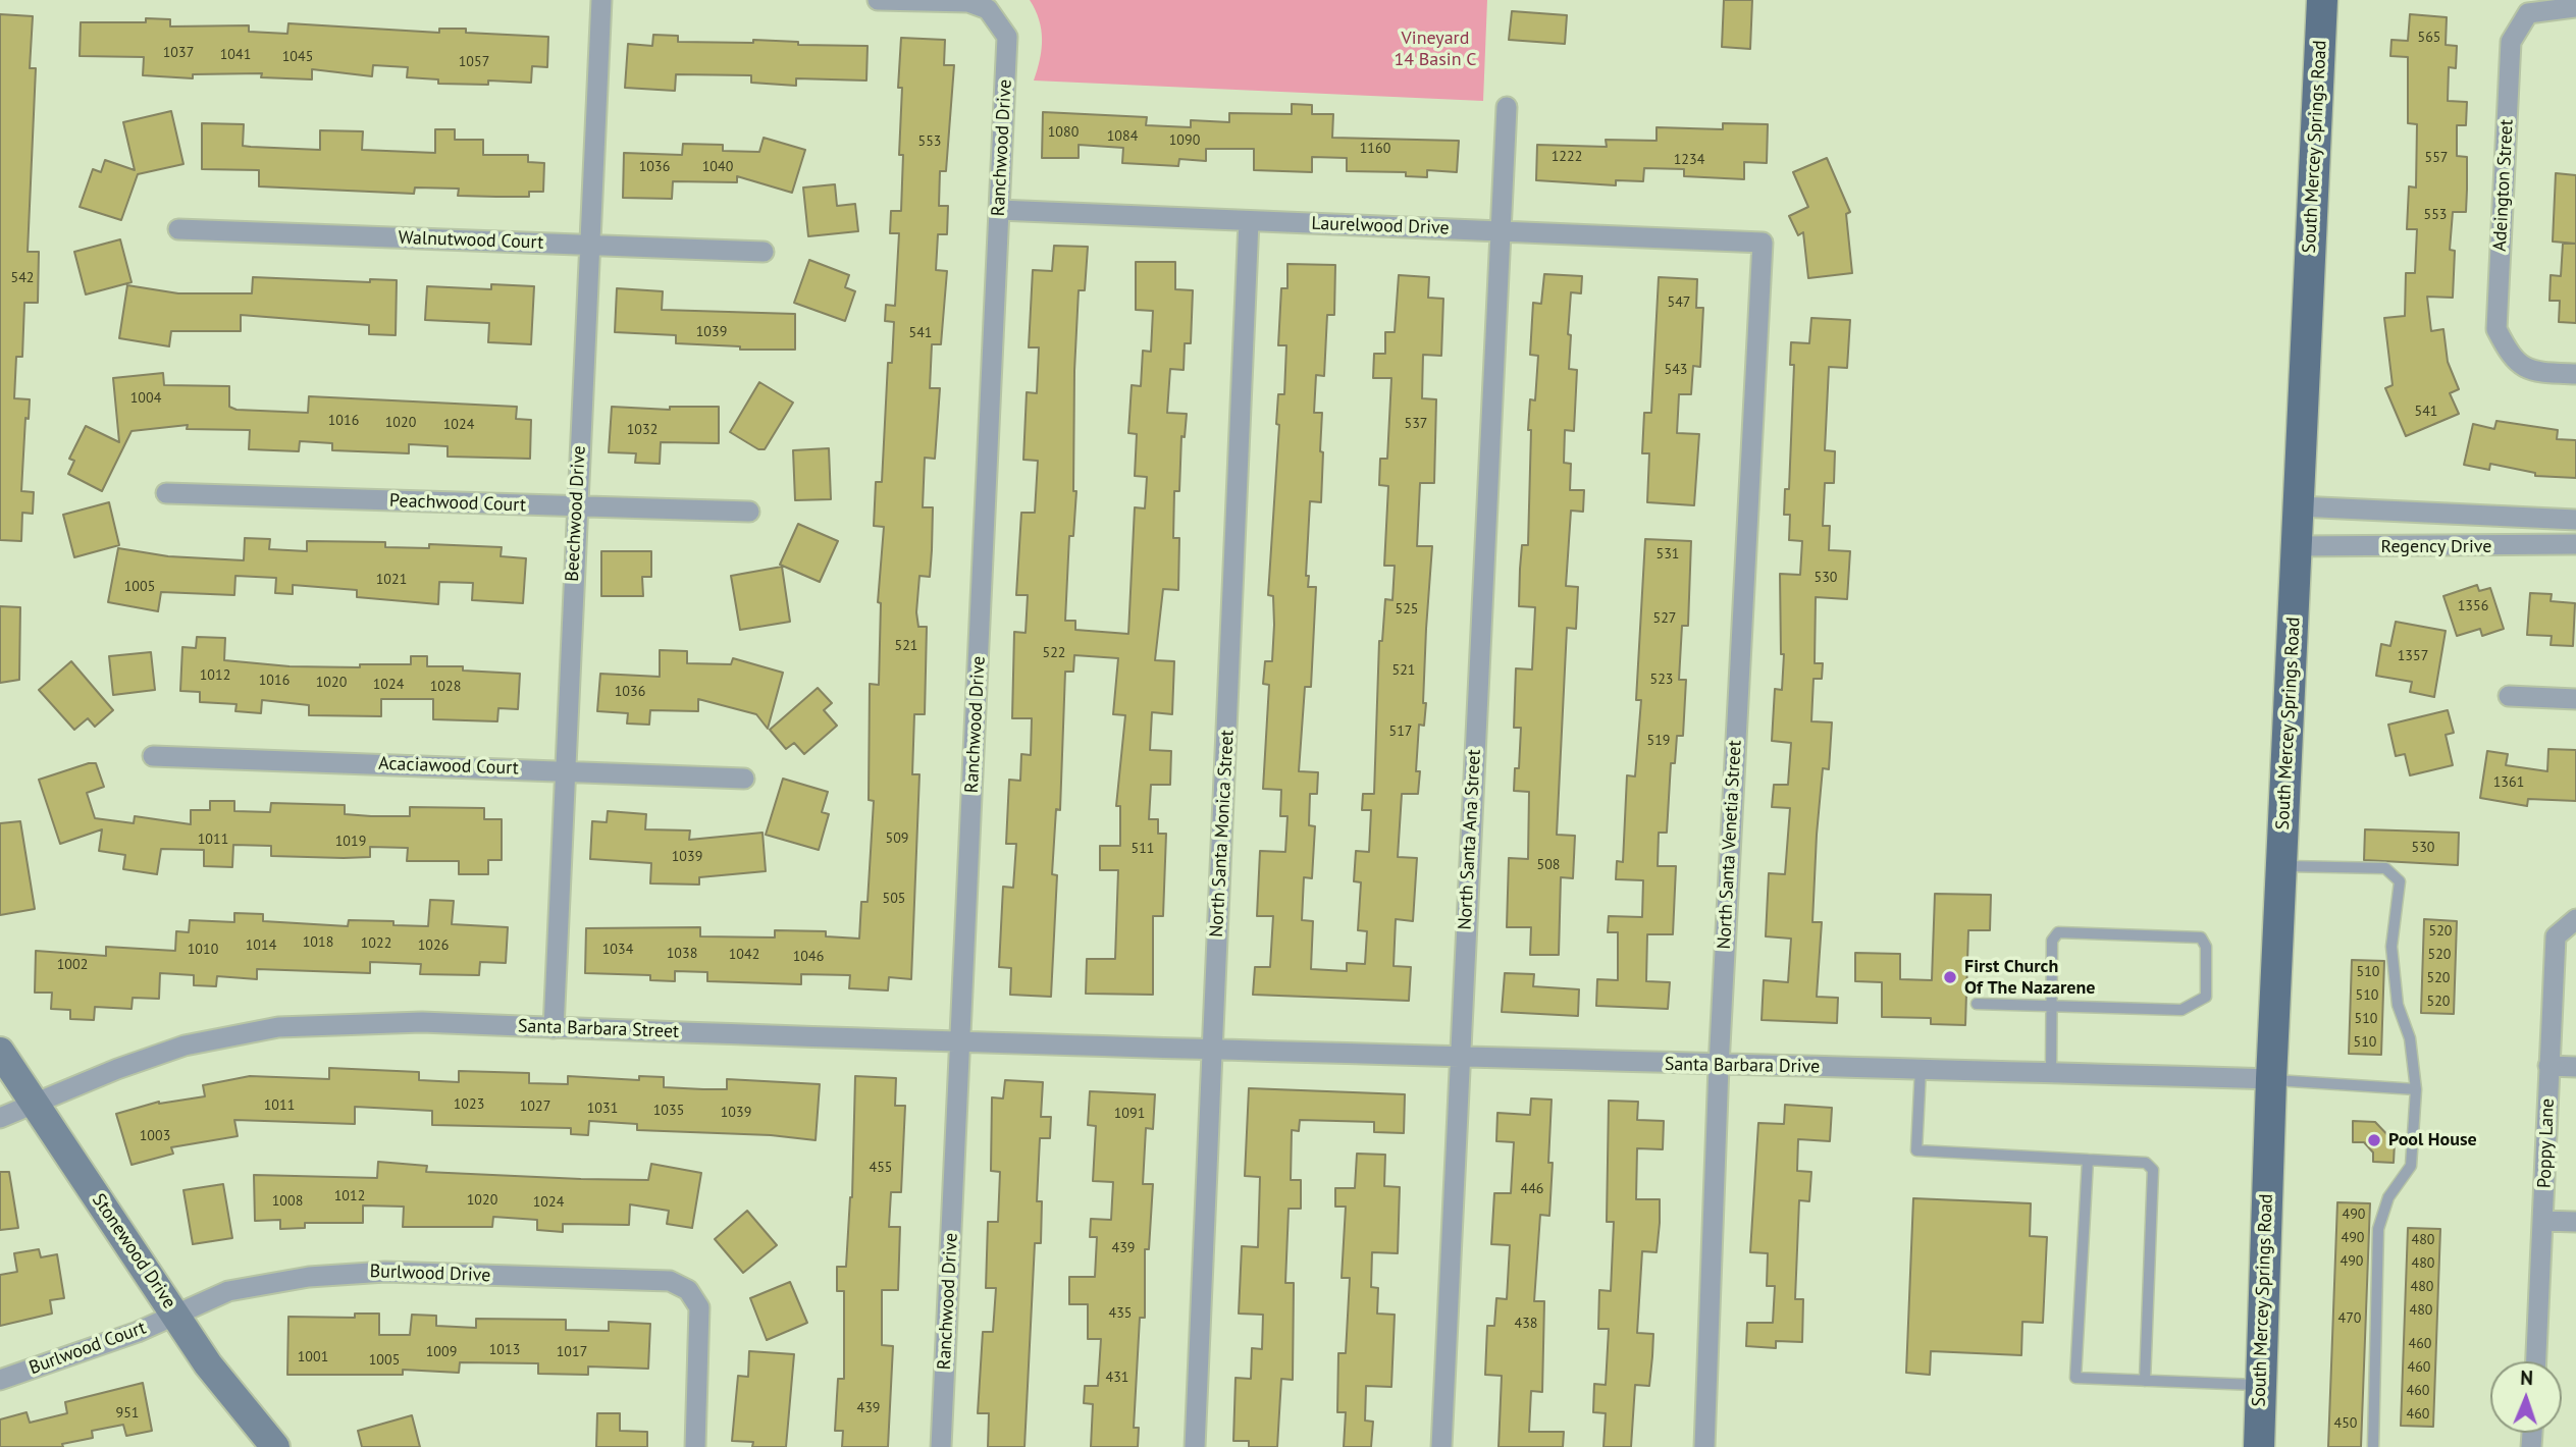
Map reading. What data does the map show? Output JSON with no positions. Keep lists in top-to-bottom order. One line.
{"streets":{"main road":["South Mercey Springs Road"],"street":["Ranchwood Drive","Adeington Street","Laurelwood Drive","Walnutwood Court","Peachwood Court","Beechwood Drive","Regency Drive","Acaciawood Court","North Santa Monica Street","North Santa Ana Street","North Santa Venetia Street","Santa Barbara Street","Santa Barbara Drive","Poppy Lane","Stonewood Drive","Burlwood Drive","Burlwood Court"]},"crossings":[["South Mercey Springs Road","Regency Drive"],["South Mercey Springs Road","Santa Barbara Drive"],["Ranchwood Drive","Laurelwood Drive"],["Ranchwood Drive","Santa Barbara Street"],["Laurelwood Drive","North Santa Monica Street"],["Laurelwood Drive","North Santa Ana Street"],["Laurelwood Drive","North Santa Venetia Street"],["Walnutwood Court","Beechwood Drive"],["Peachwood Court","Beechwood Drive"],["Beechwood Drive","Acaciawood Court"],["Beechwood Drive","Santa Barbara Street"],["North Santa Monica Street","Santa Barbara Street"],["North Santa Monica Street","Santa Barbara Drive"],["North Santa Ana Street","Santa Barbara Drive"],["North Santa Venetia Street","Santa Barbara Drive"],["Santa Barbara Street","Santa Barbara Drive"],["Santa Barbara Street","Stonewood Drive"],["Stonewood Drive","Burlwood Drive"],["Stonewood Drive","Burlwood Court"],["Burlwood Drive","Burlwood Court"]],"parks":["Vineyard 14 Basin C"],"places":["First Church Of The Nazarene","Pool House"],"house_numbers":["565","1037","1041","1045","1057","1080","1084","1090","553","1160","1222","557","1234","1036","1040","553","542","547","1039","541","543","1004","541","1016","1020","537","1024","1032","531","530","1021","1005","1356","525","527","521","522","1357","521","1012","523","1016","1020","1024","1028","1036","517","519","1361","509","1011","1019","530","511","1039","508","505","520","1018","1022","1014","1026","1010","1034","1038","1042","520","1046","1002","510","520","510","520","510","510","1023","1011","1027","1031","1035","1039","1091","1003","455","446","1012","1020","1008","1024","490","490","480","439","490","480","480","480","435","470","438","460","1013","1009","1017","1001","1005","460","431","460","439","951","460","450"],"north":"top"}
